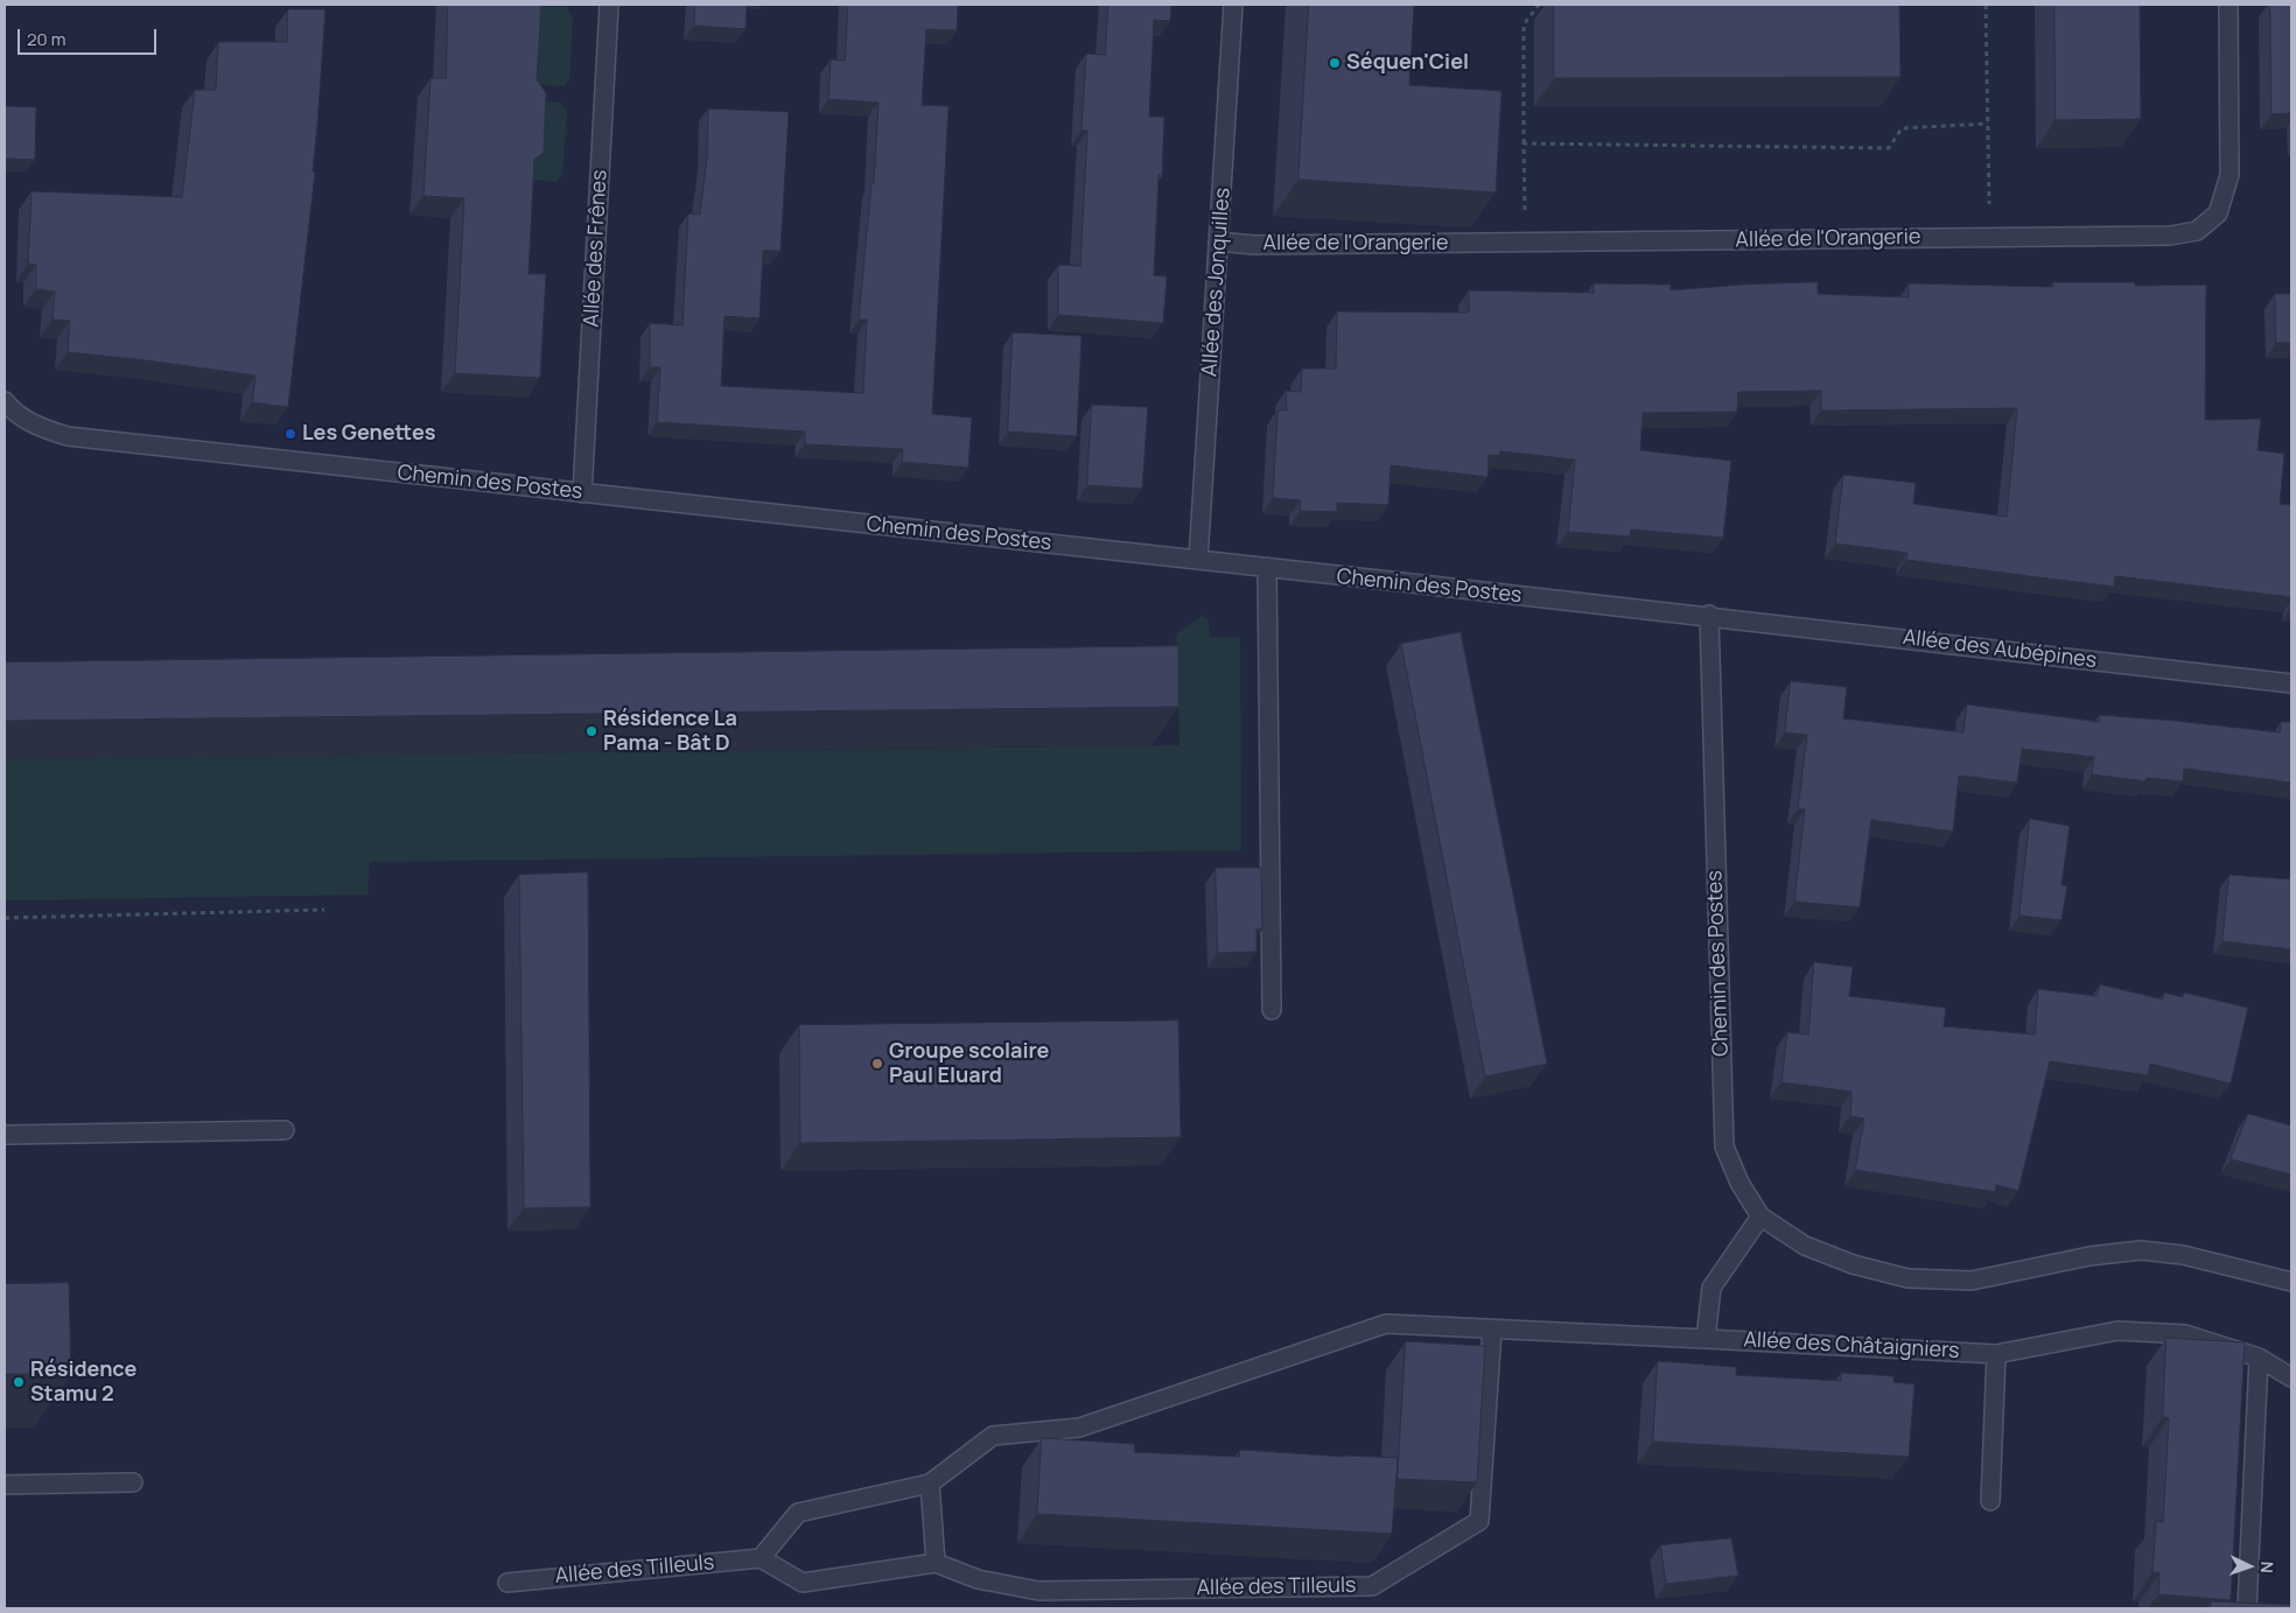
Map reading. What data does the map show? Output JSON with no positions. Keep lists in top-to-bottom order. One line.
{"streets":{"street":["Allée de l'Orangerie","Allée des Frênes","Allée des Jonquilles","Chemin des Postes","Allée des Aubépines","Allée des Châtaigniers","Allée des Tilleuls"]},"crossings":[["Allée de l'Orangerie","Allée des Jonquilles"],["Allée des Frênes","Chemin des Postes"],["Allée des Jonquilles","Chemin des Postes"],["Chemin des Postes","Allée des Aubépines"]],"places":["Séquen'Ciel","Les Genettes","Résidence La Pama - Bât D","Groupe scolaire Paul Eluard","Résidence Stamu 2"],"scale_bar":"20 m","north":"right"}
